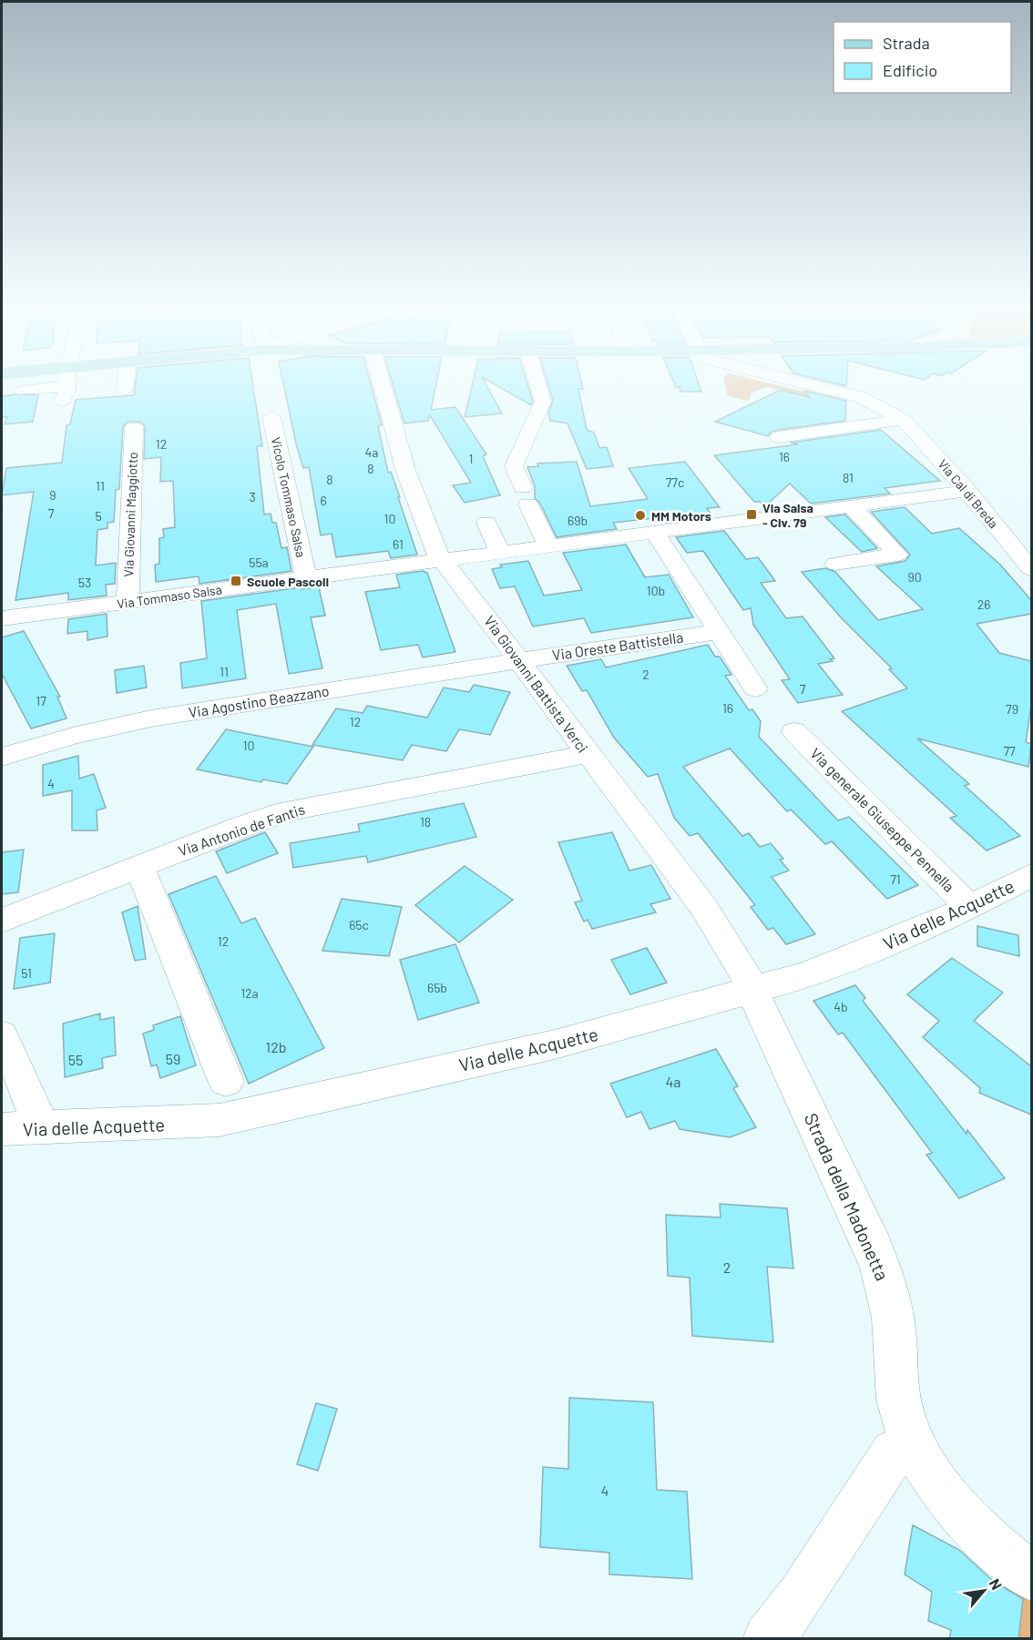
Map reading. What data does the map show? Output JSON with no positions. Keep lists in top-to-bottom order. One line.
{"streets":{"street":["Via Cal di Breda","Vicolo Tommaso Salsa","Via Giovanni Maggiotto","Via Tommaso Salsa","Via Oreste Battistella","Via Giovanni Battista Verci","Via Agostino Beazzano","Via generale Giuseppe Pennella","Via Antonio de Fantis","Via delle Acquette","Strada della Madonetta"]},"crossings":[["Via Cal di Breda","Via Tommaso Salsa"],["Vicolo Tommaso Salsa","Via Tommaso Salsa"],["Via Giovanni Maggiotto","Via Tommaso Salsa"],["Via Tommaso Salsa","Via Giovanni Battista Verci"],["Via Oreste Battistella","Via Giovanni Battista Verci"],["Via Oreste Battistella","Via Agostino Beazzano"],["Via Giovanni Battista Verci","Via Agostino Beazzano"],["Via Giovanni Battista Verci","Via Antonio de Fantis"],["Via Giovanni Battista Verci","Via delle Acquette"],["Via Giovanni Battista Verci","Strada della Madonetta"],["Via generale Giuseppe Pennella","Via delle Acquette"],["Via delle Acquette","Strada della Madonetta"]],"places":{"transit":["Via Salsa - Civ. 79","Scuole Pascoli"],"other":["MM Motors"]},"house_numbers":["12","4a","16","1","8","81","8","77c","11","9","3","6","7","5","10","69b","61","55a","90","53","10b","26","11","2","7","17","16","79","12","10","77","4","18","71","65c","12","51","65b","12a","4b","12b","59","55","4a","2","4"],"legend":["Strada","Edificio"],"north":"top right"}
